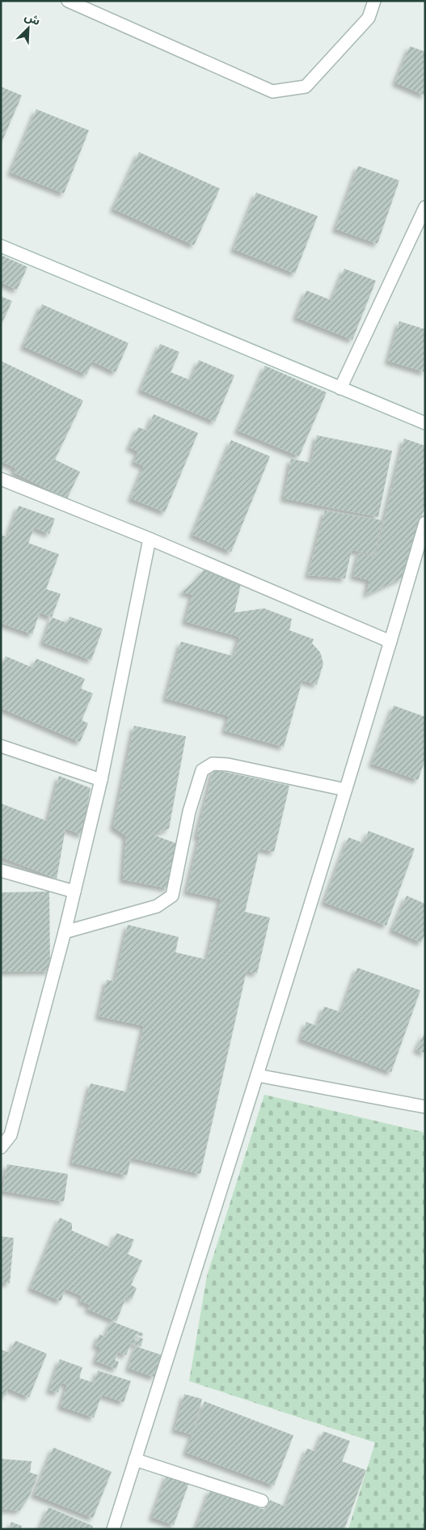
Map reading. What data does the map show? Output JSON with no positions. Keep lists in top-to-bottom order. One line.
{"north":"top right"}
